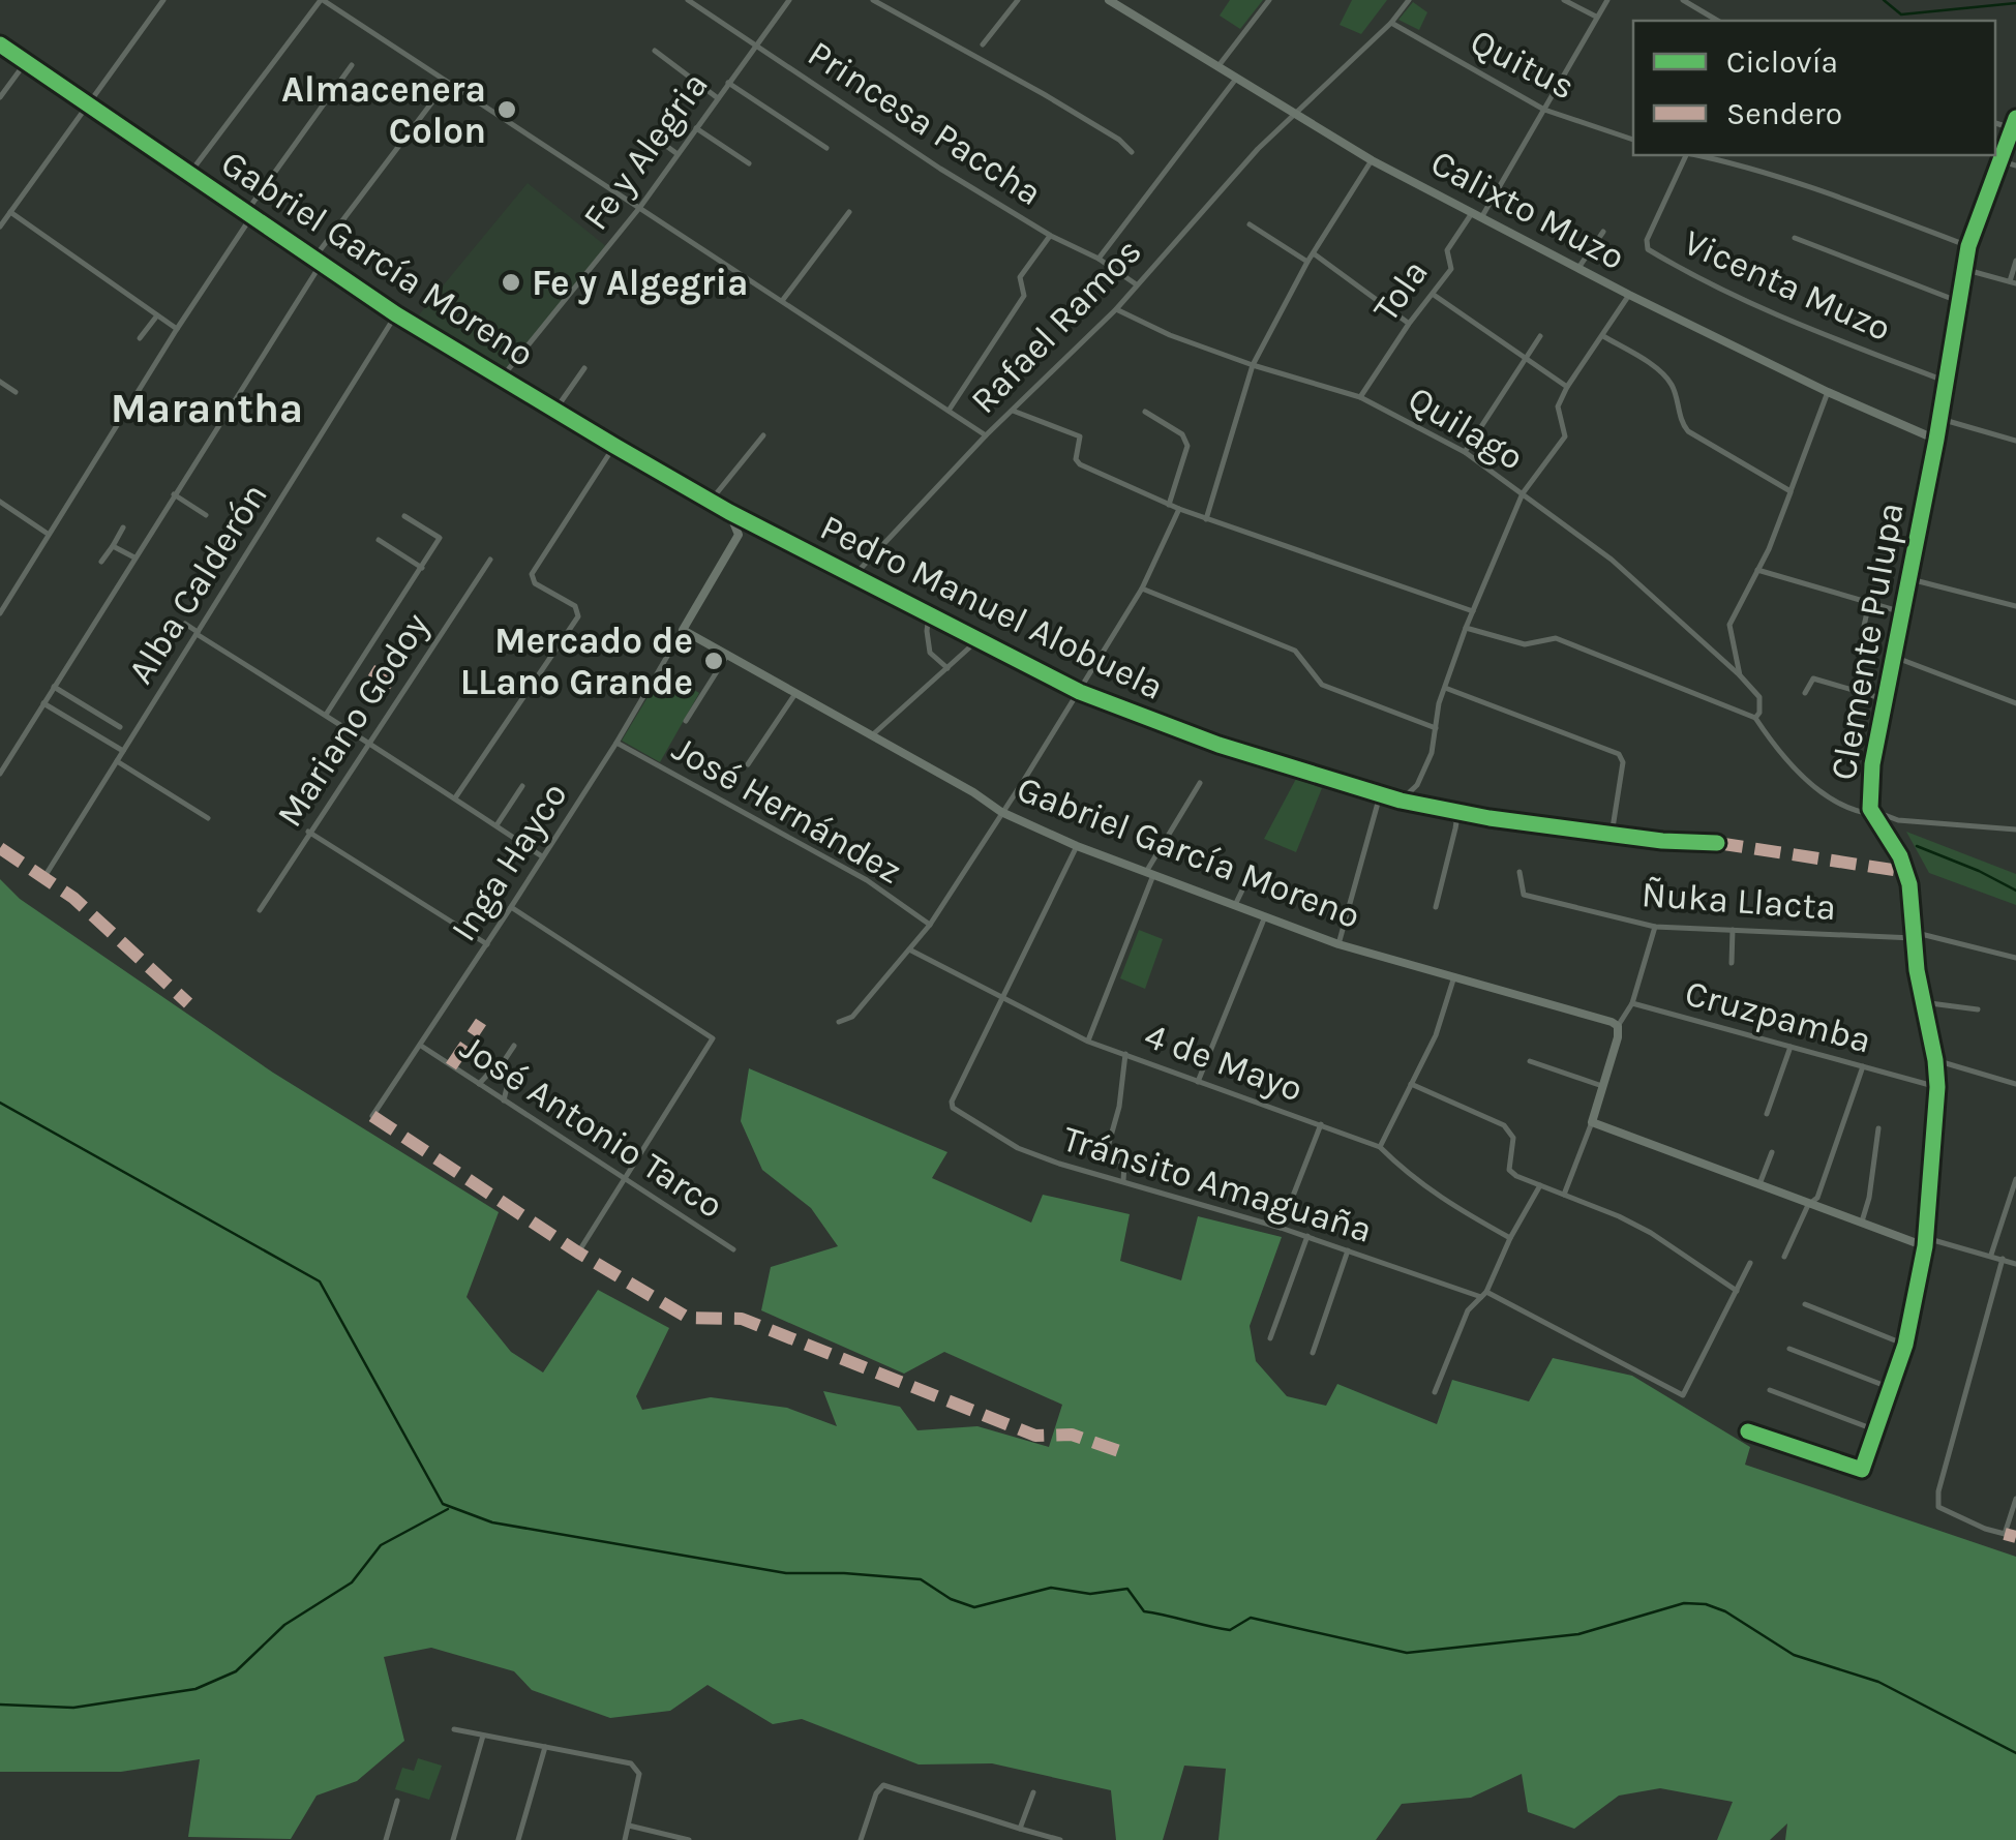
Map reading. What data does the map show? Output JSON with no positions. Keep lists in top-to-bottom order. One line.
{"streets":{"street":["Quitus","Princesa Paccha","Fe y Alegria","Calixto Muzo","Gabriel García Moreno","Vicenta Muzo","Tola","Rafael Ramos","Quilago","Alba Calderón","Pedro Manuel Alobuela","Clemente Pulupa","Mariano Godoy","José Hernández","Inga Hayco","Ñuka Llacta","Cruzpamba","4 de Mayo","José Antonio Tarco","Tránsito Amaguaña"]},"crossings":[["Quitus","Tola"],["Quitus","Rafael Ramos"],["Princesa Paccha","Fe y Alegria"],["Princesa Paccha","Rafael Ramos"],["Fe y Alegria","Gabriel García Moreno"],["Calixto Muzo","Tola"],["Calixto Muzo","Rafael Ramos"],["Calixto Muzo","Clemente Pulupa"],["Gabriel García Moreno","Alba Calderón"],["Gabriel García Moreno","Pedro Manuel Alobuela"],["Gabriel García Moreno","Inga Hayco"],["Gabriel García Moreno","Cruzpamba"],["Vicenta Muzo","Clemente Pulupa"],["Tola","Quilago"],["Rafael Ramos","Quilago"],["Rafael Ramos","Pedro Manuel Alobuela"],["Clemente Pulupa","Ñuka Llacta"],["Clemente Pulupa","Cruzpamba"],["José Hernández","Inga Hayco"],["Inga Hayco","José Antonio Tarco"],["4 de Mayo","Tránsito Amaguaña"]],"districts":["Marantha"],"places":["Almacenera Colon","Fe y Algegria","Mercado de LLano Grande"],"legend":["Ciclovía","Sendero"]}
